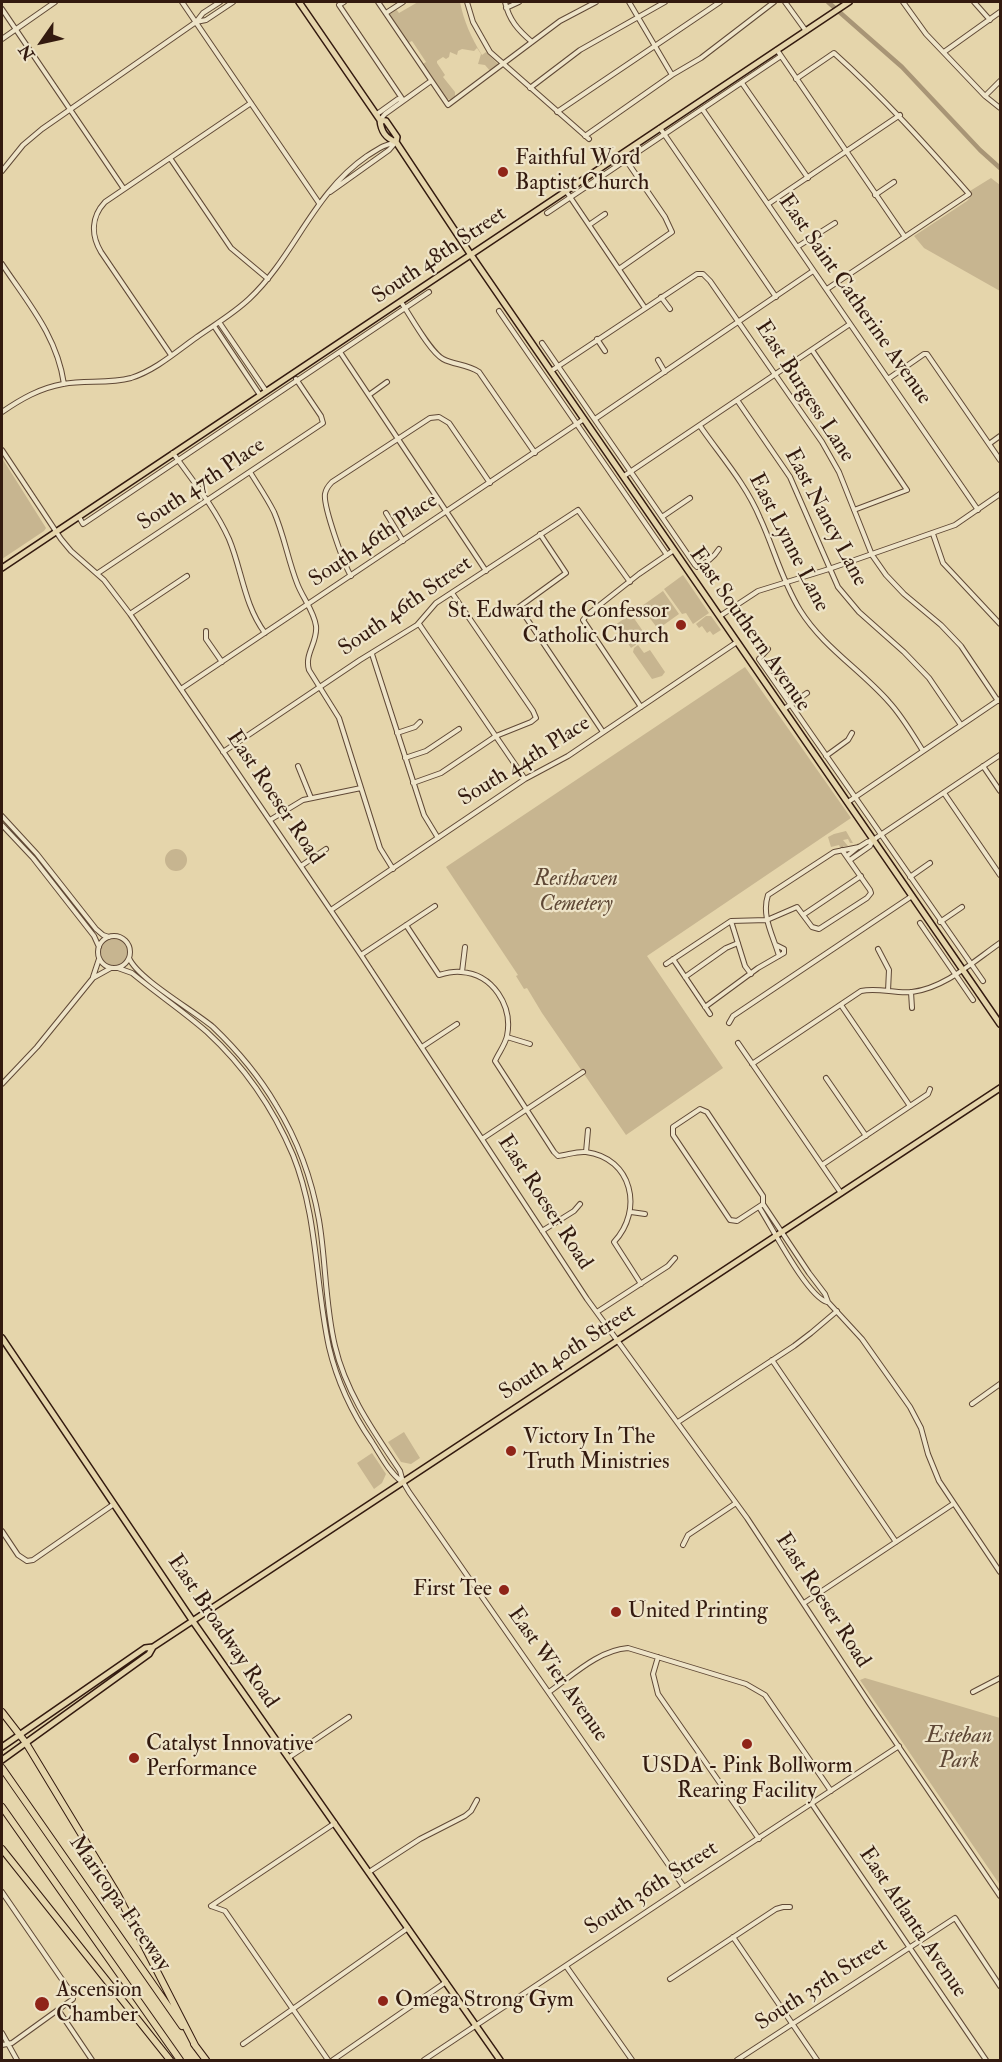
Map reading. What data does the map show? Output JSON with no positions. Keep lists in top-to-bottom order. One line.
{"streets":{"highway":["Maricopa Freeway"],"main road":["South 48th Street","East Southern Avenue","South 40th Street","East Broadway Road"],"street":["East Saint Catherine Avenue","East Burgess Lane","South 47th Place","East Nancy Lane","South 46th Place","East Lynne Lane","South 46th Street","South 44th Place","East Roeser Road","East Wier Avenue","South 36th Street","East Atlanta Avenue","South 35th Street"]},"crossings":[["South 48th Street","South 47th Place"],["South 48th Street","East Southern Avenue"],["South 48th Street","East Roeser Road"],["South 47th Place","East Roeser Road"],["South 46th Place","East Southern Avenue"],["South 46th Place","East Roeser Road"],["South 46th Street","East Roeser Road"],["East Southern Avenue","South 44th Place"],["South 44th Place","East Roeser Road"],["East Roeser Road","South 40th Street"],["East Roeser Road","South 36th Street"],["South 40th Street","East Broadway Road"],["South 40th Street","East Wier Avenue"],["East Broadway Road","South 36th Street"],["East Wier Avenue","South 36th Street"],["South 36th Street","East Atlanta Avenue"],["East Atlanta Avenue","South 35th Street"]],"parks":["Resthaven Cemetery","Esteban Park"],"places":["Faithful Word Baptist Church","St. Edward the Confessor Catholic Church","Victory In The Truth Ministries","First Tee","United Printing","USDA - Pink Bollworm Rearing Facility","Catalyst Innovative Performance","Omega Strong Gym","Ascension Chamber"],"north":"bottom left"}
